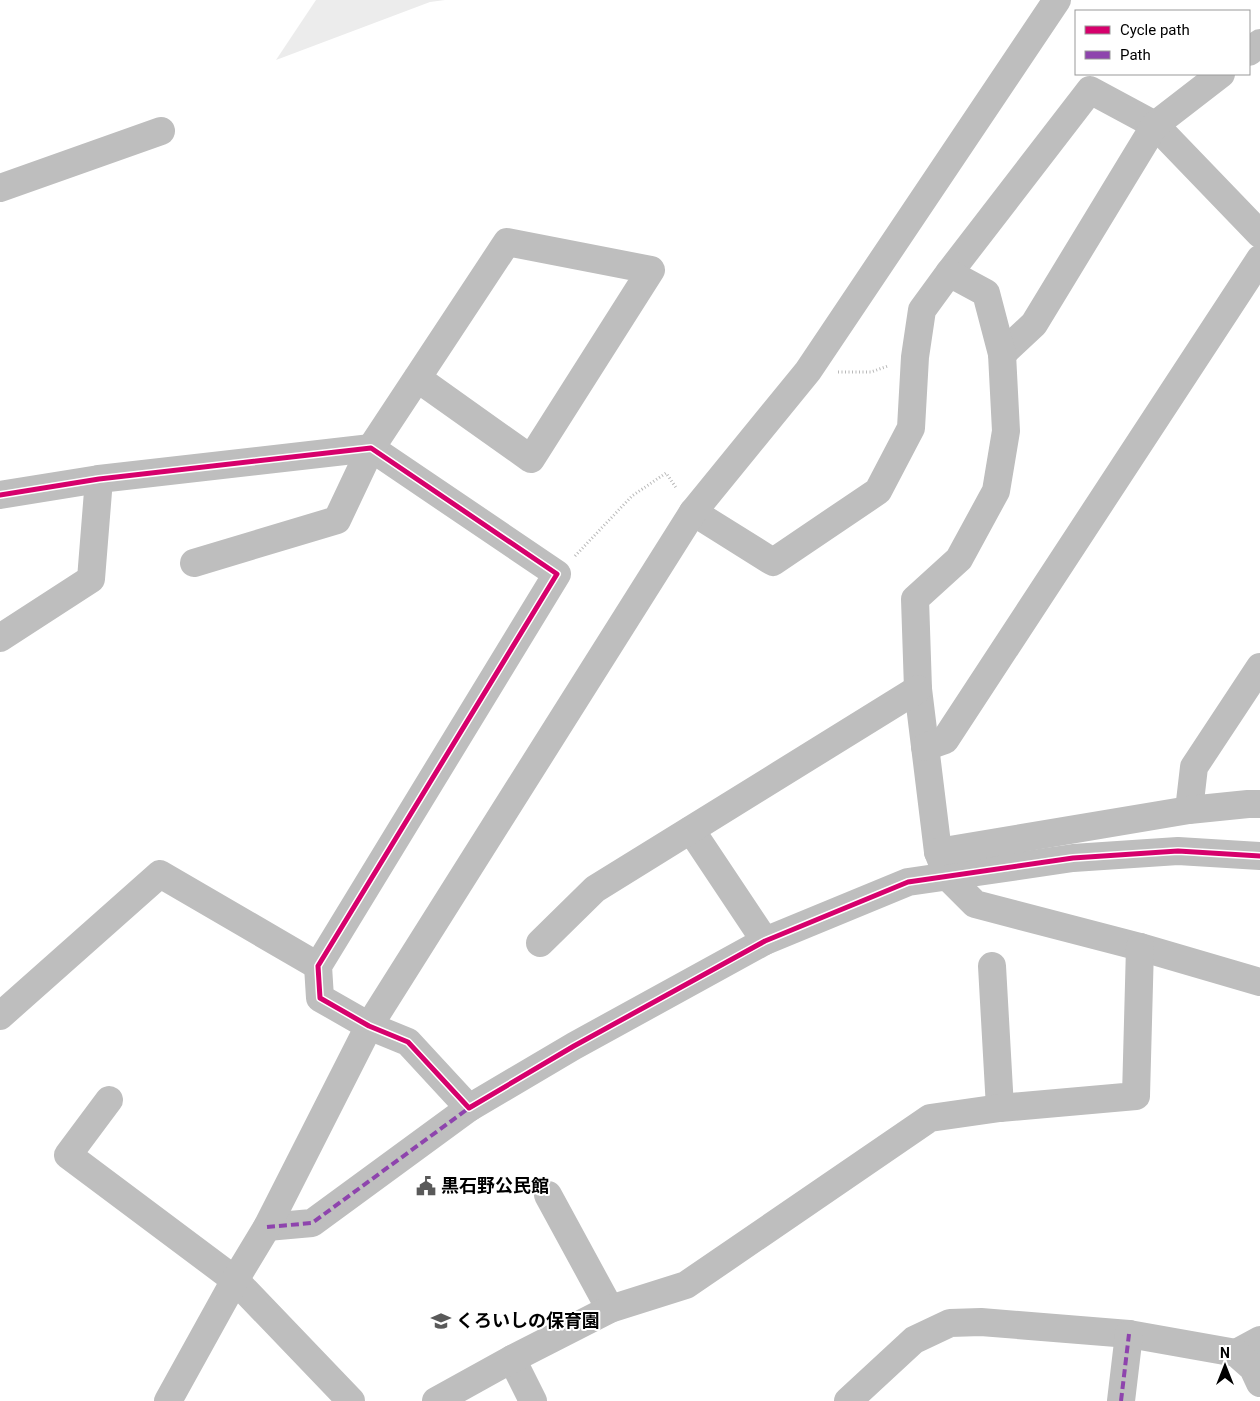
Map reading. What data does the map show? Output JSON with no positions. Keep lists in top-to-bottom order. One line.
{"places":{"public building":["黒石野公民館"],"school or university":["くろいしの保育園"]},"legend":["Cycle path","Path"],"north":"top"}
